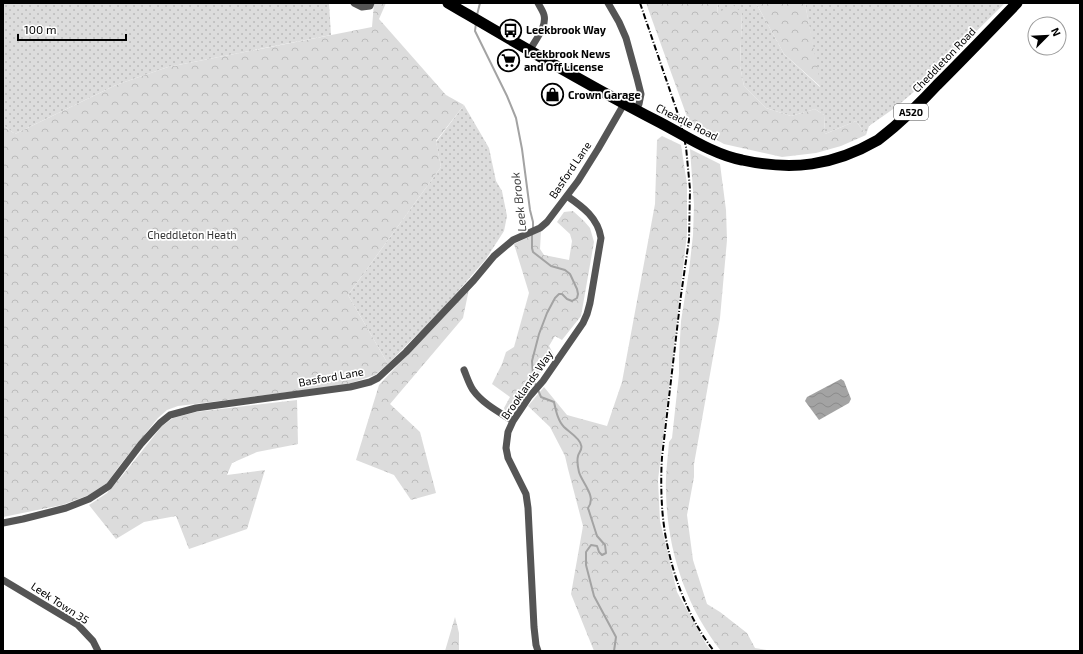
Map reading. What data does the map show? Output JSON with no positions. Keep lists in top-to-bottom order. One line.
{"streets":{"highway":["Cheddleton Road","A520","Cheadle Road"],"street":["Basford Lane","Brooklands Way","Leek Town 35"]},"crossings":[["Cheddleton Road","Cheadle Road"],["Cheadle Road","Basford Lane"],["Basford Lane","Brooklands Way"]],"water":["Leek Brook"],"parks":["Cheddleton Heath"],"places":{"bus stop":["Leekbrook Way"],"supermarket":["Leekbrook News and Off License"],"shop":["Crown Garage"]},"scale_bar":"100 m","north":"top right"}
